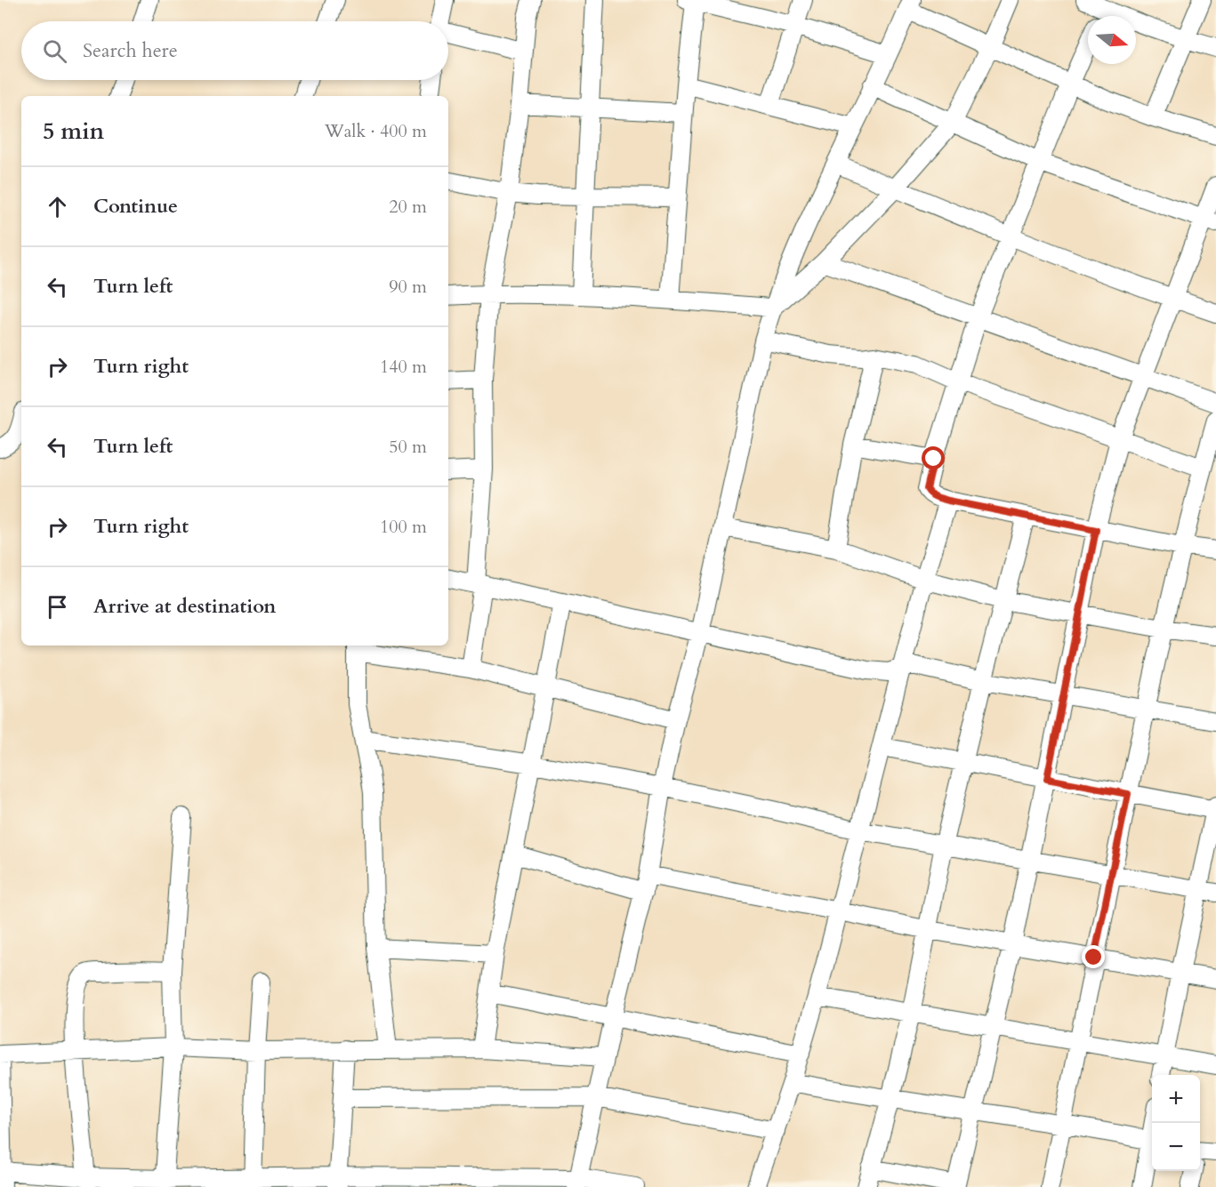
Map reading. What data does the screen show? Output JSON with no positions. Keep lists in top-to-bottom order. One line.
{"north":"right","page":{"search":"Search here","heading":["5 min","Walk · 400 m"],"list":[["Continue","20 m"],["Turn left","90 m"],["Turn right","140 m"],["Turn left","50 m"],["Turn right","100 m"],"Arrive at destination"],"map_buttons":["+","−"]}}
